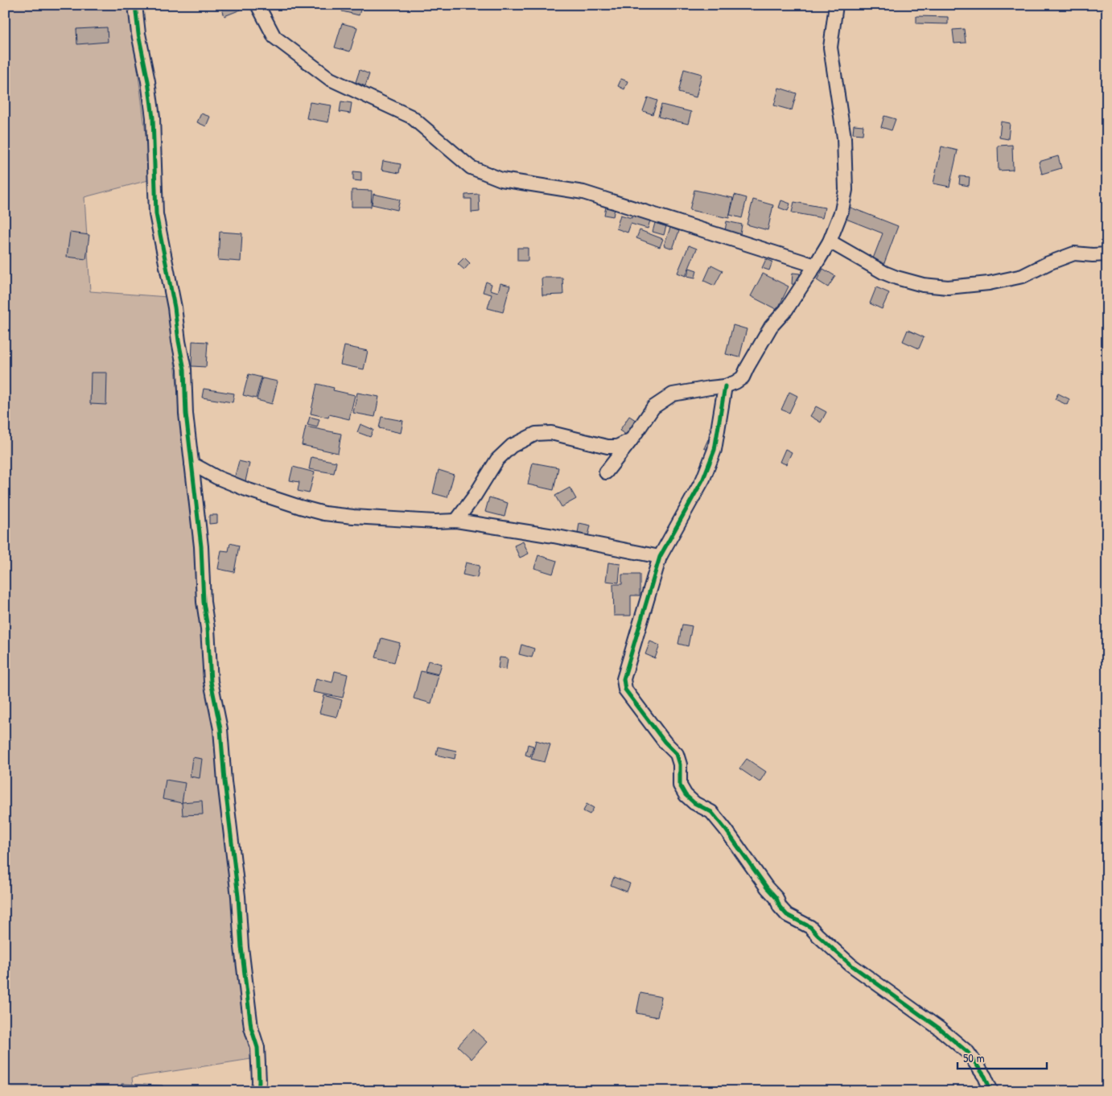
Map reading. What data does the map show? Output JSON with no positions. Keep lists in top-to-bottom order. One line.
{"scale_bar":"50 m"}
